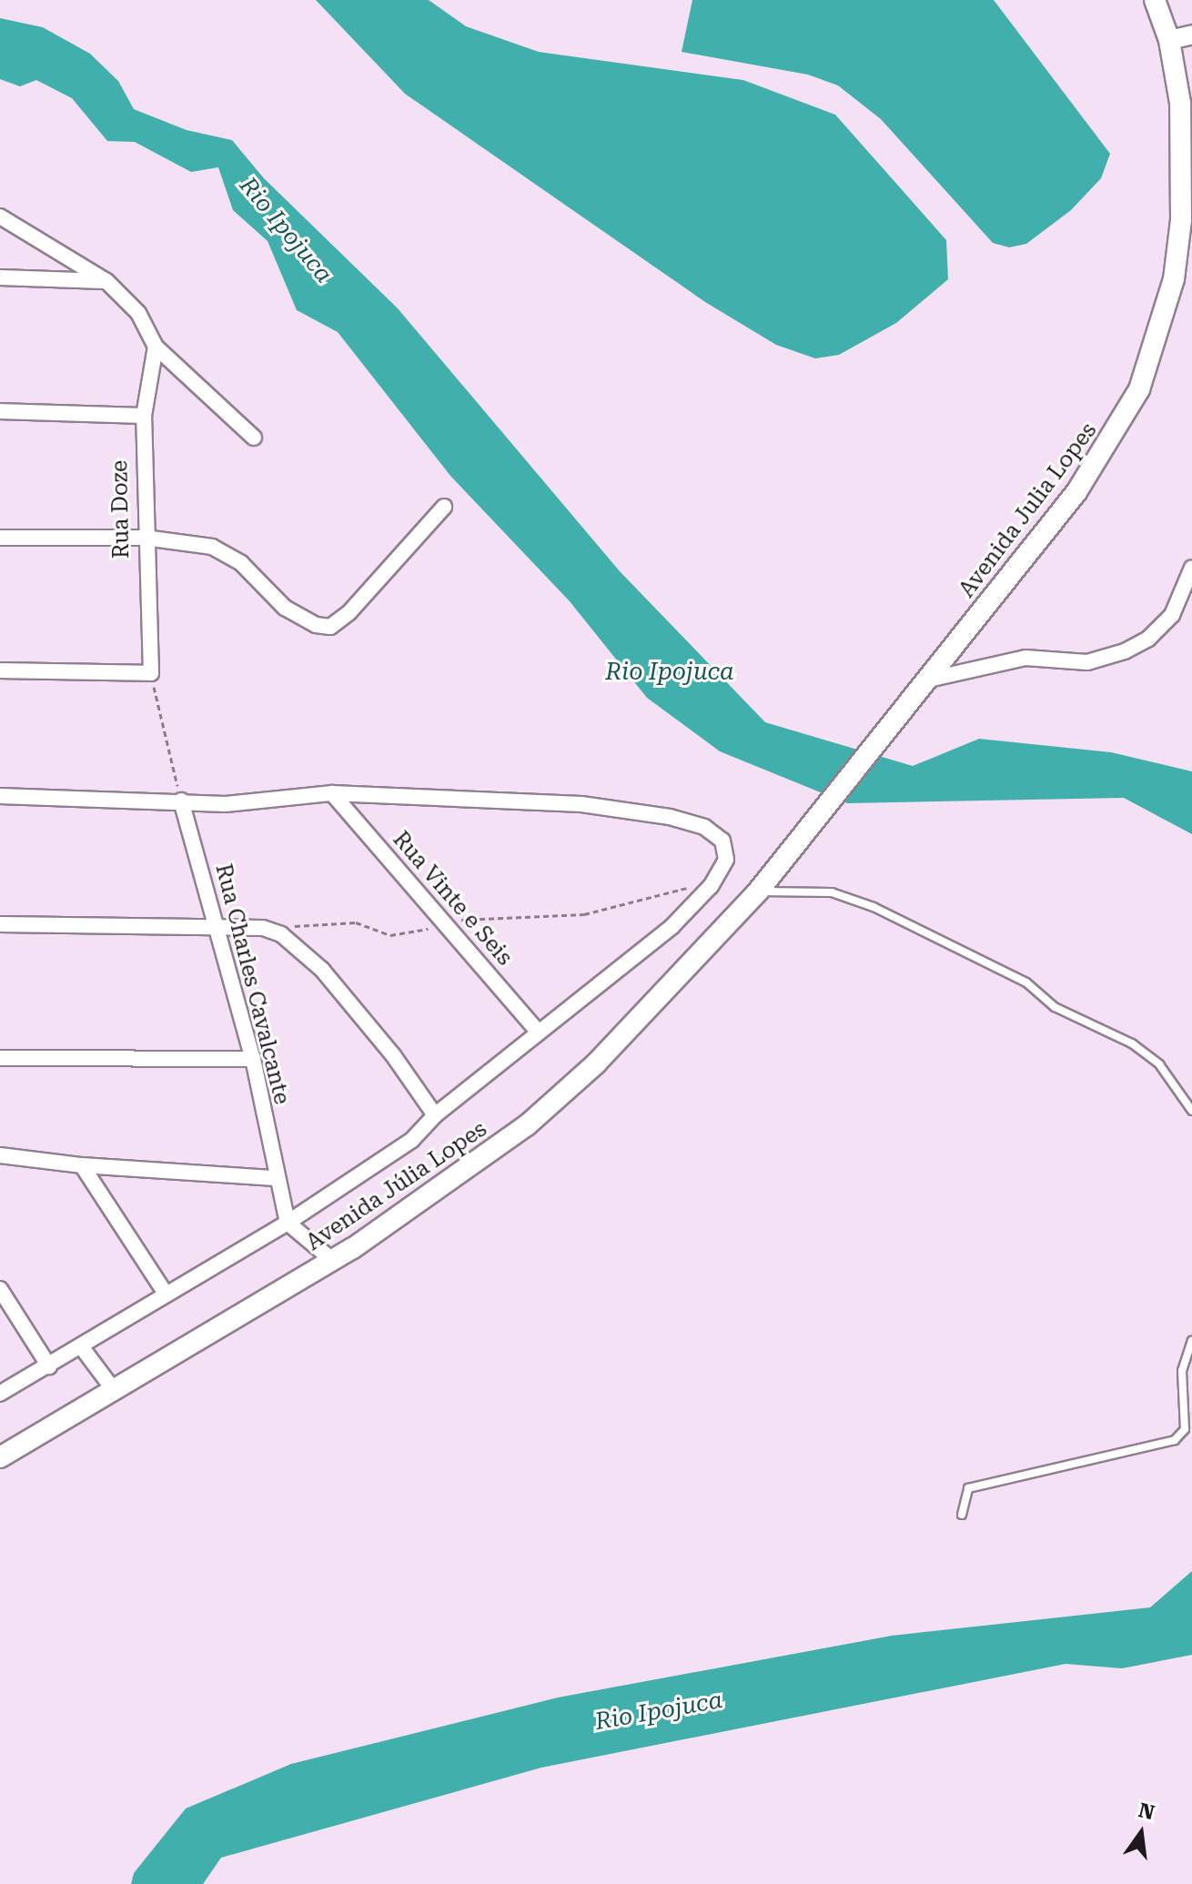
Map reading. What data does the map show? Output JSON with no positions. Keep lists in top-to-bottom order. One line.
{"streets":{"main road":["Avenida Julia Lopes","Avenida Júlia Lopes"],"street":["Rua Doze","Rua Vinte e Seis","Rua Charles Cavalcante"]},"crossings":[["Avenida Julia Lopes","Avenida Júlia Lopes"]],"water":["Rio Ipojuca"],"north":"top"}
